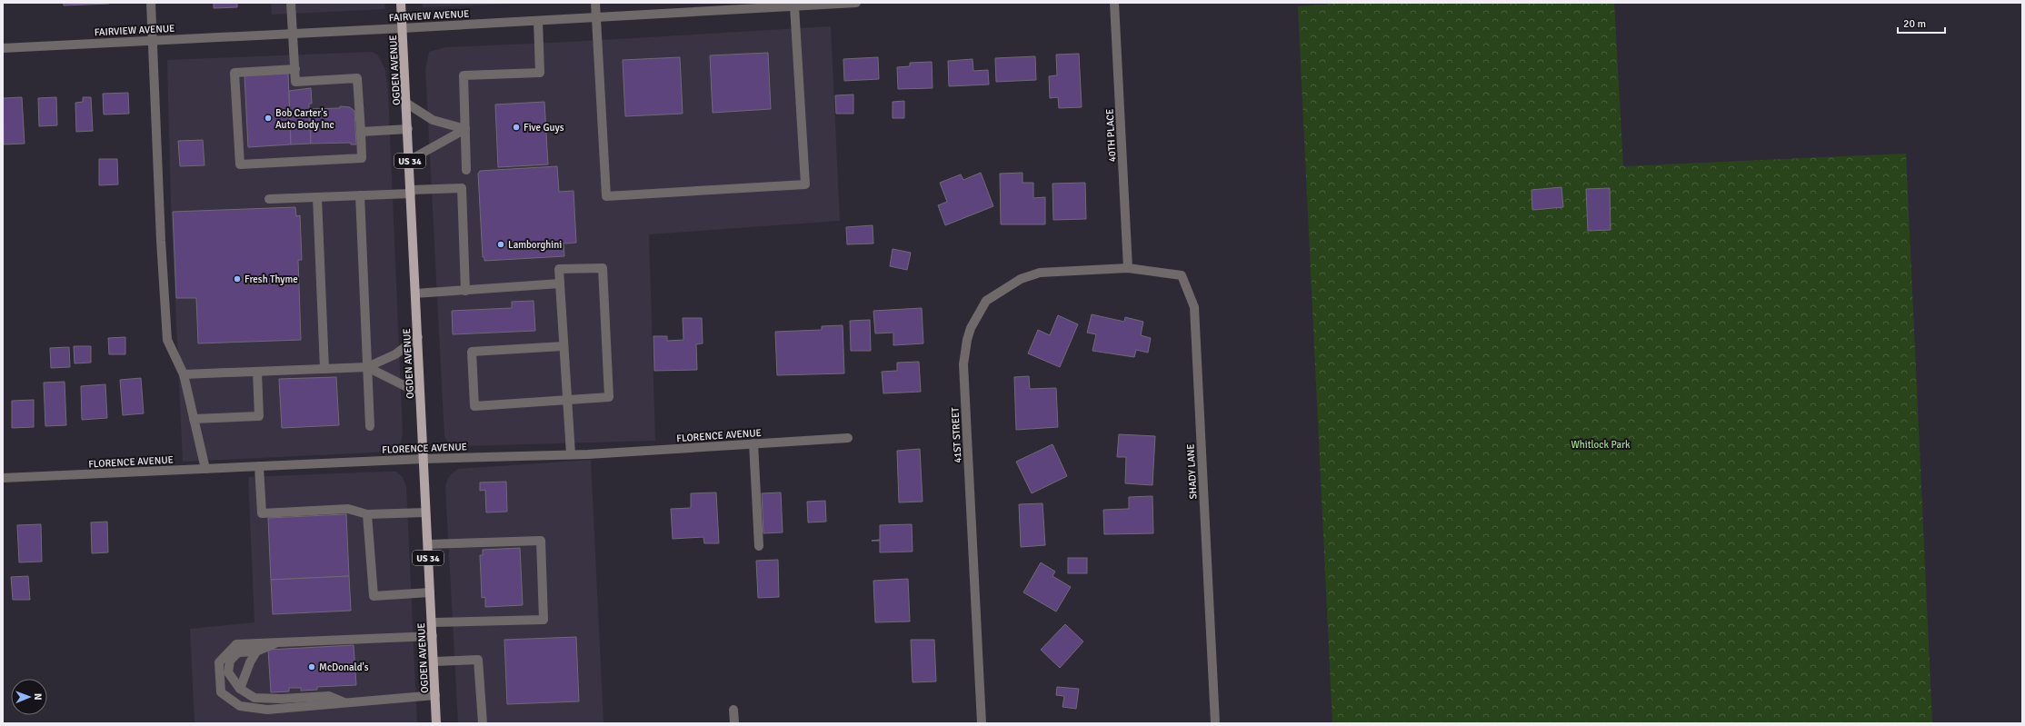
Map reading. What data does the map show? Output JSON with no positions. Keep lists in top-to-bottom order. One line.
{"streets":{"main road":["OGDEN AVENUE","US 34"],"street":["FAIRVIEW AVENUE","40TH PLACE","FLORENCE AVENUE","41ST STREET","SHADY LANE"]},"crossings":[["FAIRVIEW AVENUE","OGDEN AVENUE"],["OGDEN AVENUE","FLORENCE AVENUE"],["40TH PLACE","41ST STREET"],["40TH PLACE","SHADY LANE"],["41ST STREET","SHADY LANE"]],"parks":["Whitlock Park"],"places":["Bob Carter's Auto Body Inc","Five Guys","Lamborghini","Fresh Thyme","McDonald's"],"scale_bar":"20 m","north":"right"}
